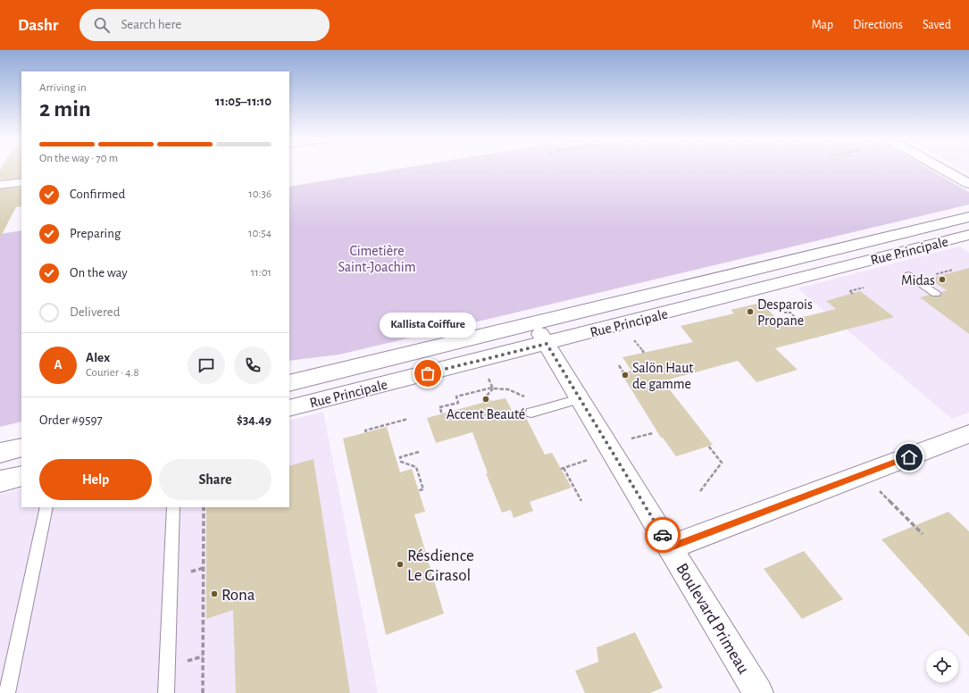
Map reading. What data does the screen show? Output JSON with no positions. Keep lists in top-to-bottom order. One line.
{"streets":{"street":["Rue Principale","Boulevard Primeau"]},"crossings":[["Rue Principale","Boulevard Primeau"]],"parks":["Cimetière Saint-Joachim"],"places":["Midas","Desparois Propane","Kallista Coiffure","Salön Haut de gamme","Accent Beauté","Résdience Le Girasol","Rona"],"page":{"header":"Dashr","search":"Search here","nav":["Map","Directions","Saved"],"heading":["2 min","Arriving in","11:05–11:10"],"panel":["Alex","Courier · 4.8","Order #9597","$34.49"],"bar":"On the way · 70 m","list":[["Confirmed","10:36"],["Preparing","10:54"],["On the way","11:01"],"Delivered"],"bubble":"Kallista Coiffure","round":"A","buttons":["Help","Share"]}}
